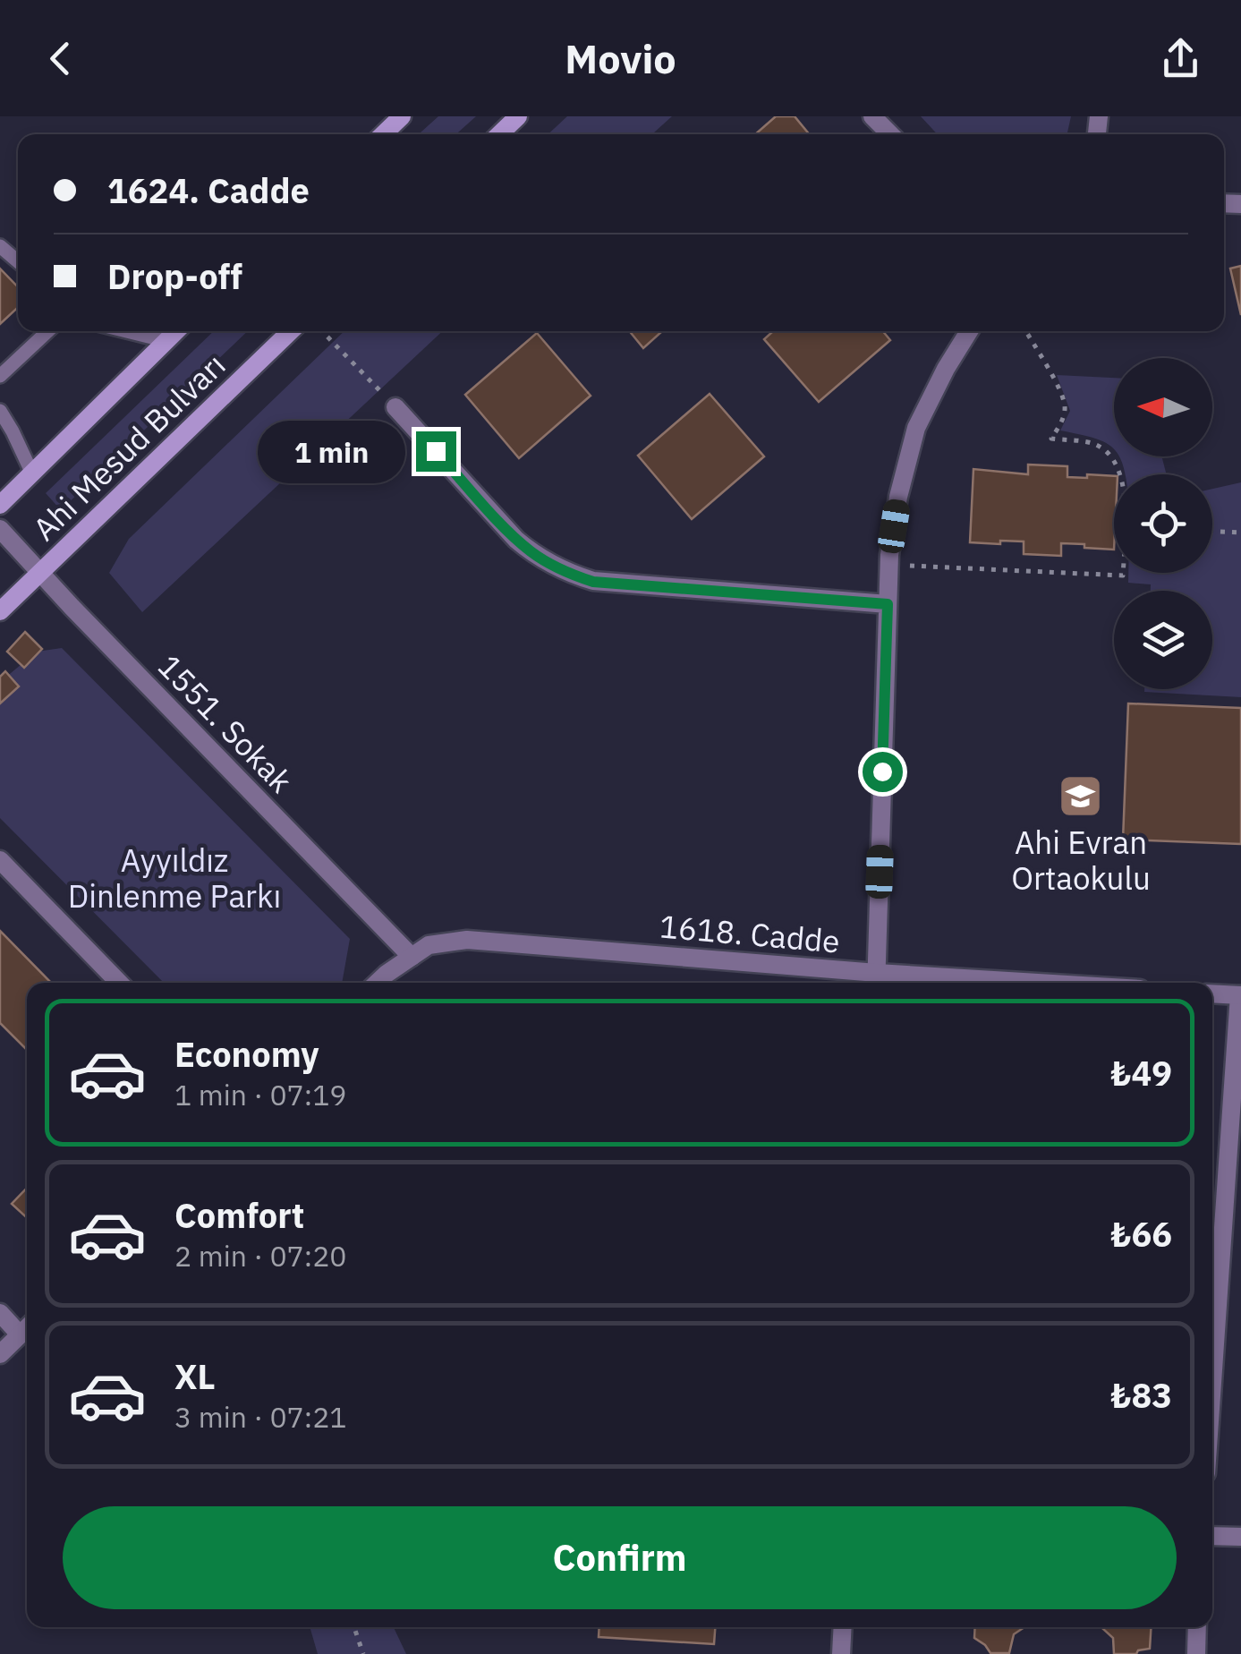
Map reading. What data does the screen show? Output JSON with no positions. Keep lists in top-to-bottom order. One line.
{"streets":{"main road":["Ahi Mesud Bulvarı"],"street":["1551. Sokak","1618. Cadde"]},"crossings":[["Ahi Mesud Bulvarı","1551. Sokak"],["1551. Sokak","1618. Cadde"]],"parks":["Ayyıldız Dinlenme Parkı"],"places":{"school or university":["Ahi Evran Ortaokulu"]},"north":"left","page":{"header":"Movio","banner":["1624. Cadde","Drop-off"],"bubble":"1 min","list":[{"name":"Economy","note":"1 min · 07:19","value":"₺49"},{"name":"Comfort","note":"2 min · 07:20","value":"₺66"},{"name":"XL","note":"3 min · 07:21","value":"₺83"}],"buttons":"Confirm"}}
